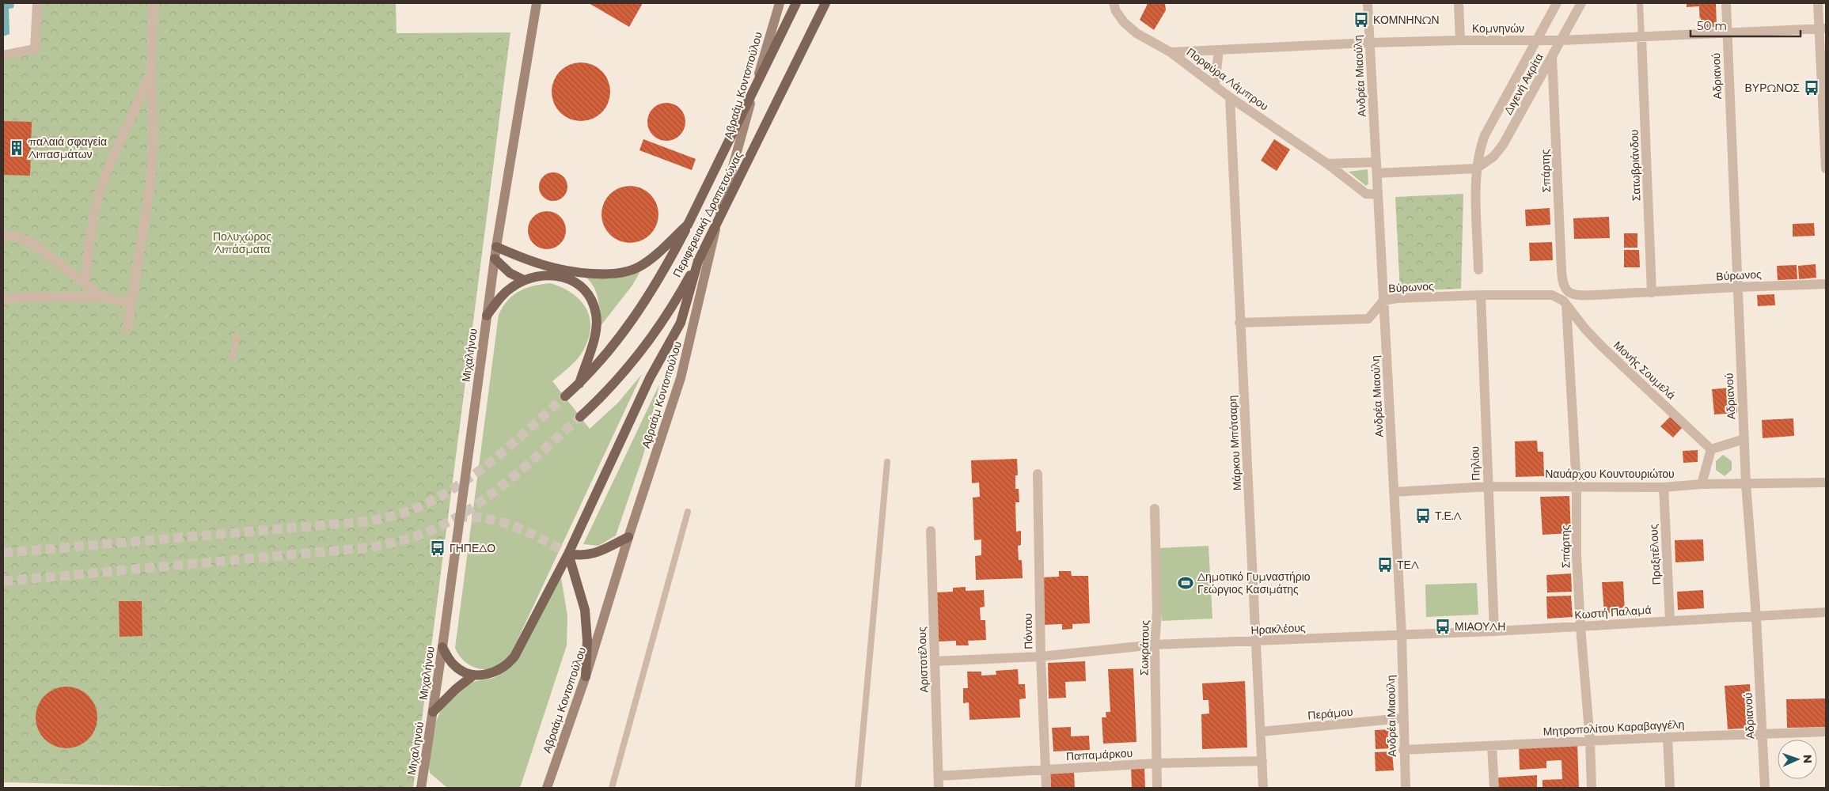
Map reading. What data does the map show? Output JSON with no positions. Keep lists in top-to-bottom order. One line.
{"streets":{"main road":["Περιφερειακή Δραπετσώνας"],"street":["Κομνηνών","Ανδρέα Μιαούλη","Αδριανού","Πορφύρα Λάμπρου","Διγενή Ακρίτα","Αβραάμ Κοντοπούλου","Σατωβριάνδου","Σπάρτης","Βύρωνος","Μιχαλήνου","Μονής Σουμελά","Μάρκου Μπότσαρη","Πηλίου","Ναυάρχου Κουντουριώτου","Πραξιτέλους","Κωστή Παλαμά","Ηρακλέους","Πόντου","Σωκράτους","Αριστοτέλους","Περάμου","Μητροπολίτου Καραβαγγέλη","Μιχαληνού","Παπαμάρκου"]},"crossings":[["Κομνηνών","Ανδρέα Μιαούλη"],["Κομνηνών","Αδριανού"],["Κομνηνών","Πορφύρα Λάμπρου"],["Κομνηνών","Διγενή Ακρίτα"],["Κομνηνών","Σατωβριάνδου"],["Ανδρέα Μιαούλη","Πορφύρα Λάμπρου"],["Ανδρέα Μιαούλη","Διγενή Ακρίτα"],["Ανδρέα Μιαούλη","Βύρωνος"],["Ανδρέα Μιαούλη","Ναυάρχου Κουντουριώτου"],["Ανδρέα Μιαούλη","Κωστή Παλαμά"],["Ανδρέα Μιαούλη","Ηρακλέους"],["Ανδρέα Μιαούλη","Περάμου"],["Ανδρέα Μιαούλη","Μητροπολίτου Καραβαγγέλη"],["Αδριανού","Βύρωνος"],["Αδριανού","Ναυάρχου Κουντουριώτου"],["Αδριανού","Κωστή Παλαμά"],["Αδριανού","Μητροπολίτου Καραβαγγέλη"],["Πορφύρα Λάμπρου","Μάρκου Μπότσαρη"],["Διγενή Ακρίτα","Σπάρτης"],["Σατωβριάνδου","Βύρωνος"],["Σπάρτης","Βύρωνος"],["Σπάρτης","Μονής Σουμελά"],["Σπάρτης","Ναυάρχου Κουντουριώτου"],["Σπάρτης","Κωστή Παλαμά"],["Σπάρτης","Μητροπολίτου Καραβαγγέλη"],["Βύρωνος","Μονής Σουμελά"],["Βύρωνος","Μάρκου Μπότσαρη"],["Βύρωνος","Πηλίου"],["Μιχαλήνου","Μιχαληνού"],["Μάρκου Μπότσαρη","Ηρακλέους"],["Μάρκου Μπότσαρη","Περάμου"],["Μάρκου Μπότσαρη","Παπαμάρκου"],["Πηλίου","Ναυάρχου Κουντουριώτου"],["Πηλίου","Κωστή Παλαμά"],["Ναυάρχου Κουντουριώτου","Πραξιτέλους"],["Πραξιτέλους","Κωστή Παλαμά"],["Κωστή Παλαμά","Ηρακλέους"],["Ηρακλέους","Πόντου"],["Ηρακλέους","Σωκράτους"],["Ηρακλέους","Αριστοτέλους"],["Πόντου","Παπαμάρκου"],["Σωκράτους","Παπαμάρκου"],["Αριστοτέλους","Παπαμάρκου"]],"parks":["Πολυχώρος Λιπάσματα"],"places":{"bus stop":["ΚΟΜΝΗΝΩΝ","ΒΥΡΩΝΟΣ","Τ.Ε.Λ","ΓΗΠΕΔΟ","ΤΕΛ","ΜΙΑΟΥΛΗ"],"building":["παλαιά σφαγεία Λιπασμάτων"],"sports":["Δημοτικό Γυμναστήριο Γεώργιος Κασιμάτης"]},"scale_bar":"50 m","north":"right"}
